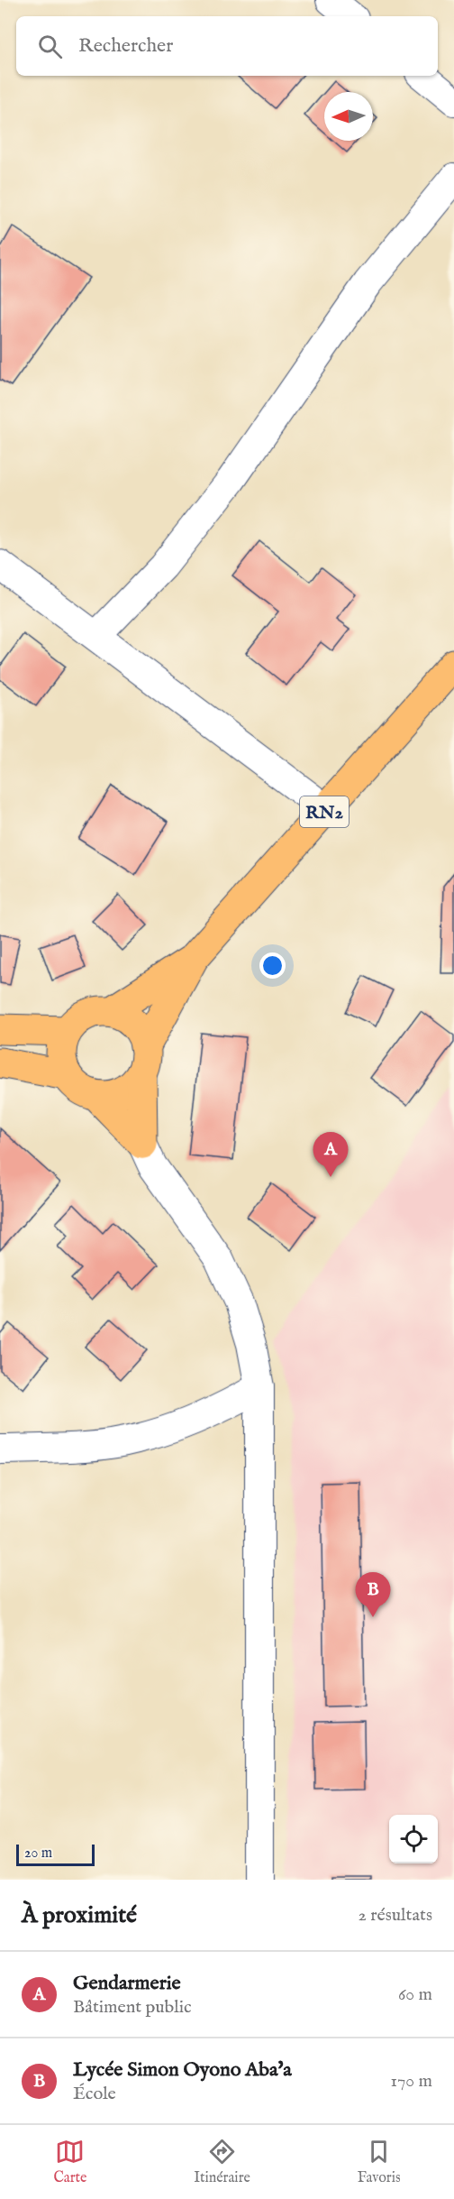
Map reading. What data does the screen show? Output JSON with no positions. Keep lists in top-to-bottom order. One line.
{"streets":{"highway":["RN2"]},"scale_bar":"20 m","north":"left","page":{"search":"Rechercher","pins":["A","B"],"scale":"20 m","heading":["À proximité","2 résultats"],"list":[{"mark":"A","name":"Gendarmerie","note":"Bâtiment public","value":"60 m"},{"mark":"B","name":"Lycée Simon Oyono Aba'a","note":"École","value":"170 m"}],"nav":["Carte","Itinéraire","Favoris"]}}
